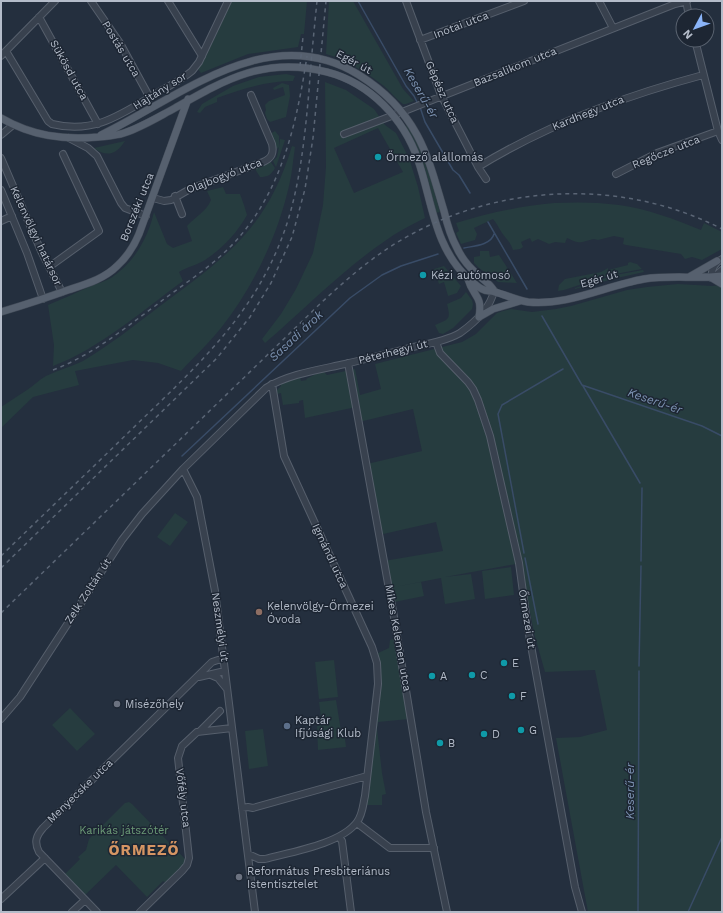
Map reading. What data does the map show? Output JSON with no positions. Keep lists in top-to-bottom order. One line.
{"streets":{"main road":["Egér út","Borszéki utca"],"street":["Inotai utca","Postás utca","Bazsalikom utca","Sükösd utca","Hajtány sor","Gépész utca","Kardhegy utca","Regőcze utca","Olajbogyó utca","Kelenvölgyi határsor","Péterhegyi út","Igmándi utca","Zelk Zoltán út","Őrmezei út","Neszmélyi út","Mikes Kelemen utca","Menyecske utca","Vőfély utca"]},"crossings":[["Inotai utca","Gépész utca"],["Postás utca","Hajtány sor"],["Egér út","Bazsalikom utca"],["Egér út","Borszéki utca"],["Egér út","Péterhegyi út"],["Bazsalikom utca","Gépész utca"],["Sükösd utca","Hajtány sor"],["Gépész utca","Kardhegy utca"],["Olajbogyó utca","Borszéki utca"],["Borszéki utca","Kelenvölgyi határsor"],["Péterhegyi út","Igmándi utca"],["Péterhegyi út","Őrmezei út"],["Péterhegyi út","Mikes Kelemen utca"],["Zelk Zoltán út","Neszmélyi út"],["Neszmélyi út","Menyecske utca"]],"districts":["ŐRMEZŐ"],"water":["Keserű-ér","Sasadi árok"],"parks":["Karikás játszótér"],"places":["Őrmező alállomás","Kézi autómosó","Kelenvölgy-Őrmezei Óvoda","E","C","A","F","Misézőhely","Kaptár Ifjúsági Klub","G","D","B","Református Presbiteriánus Istentisztelet"],"north":"bottom left"}
